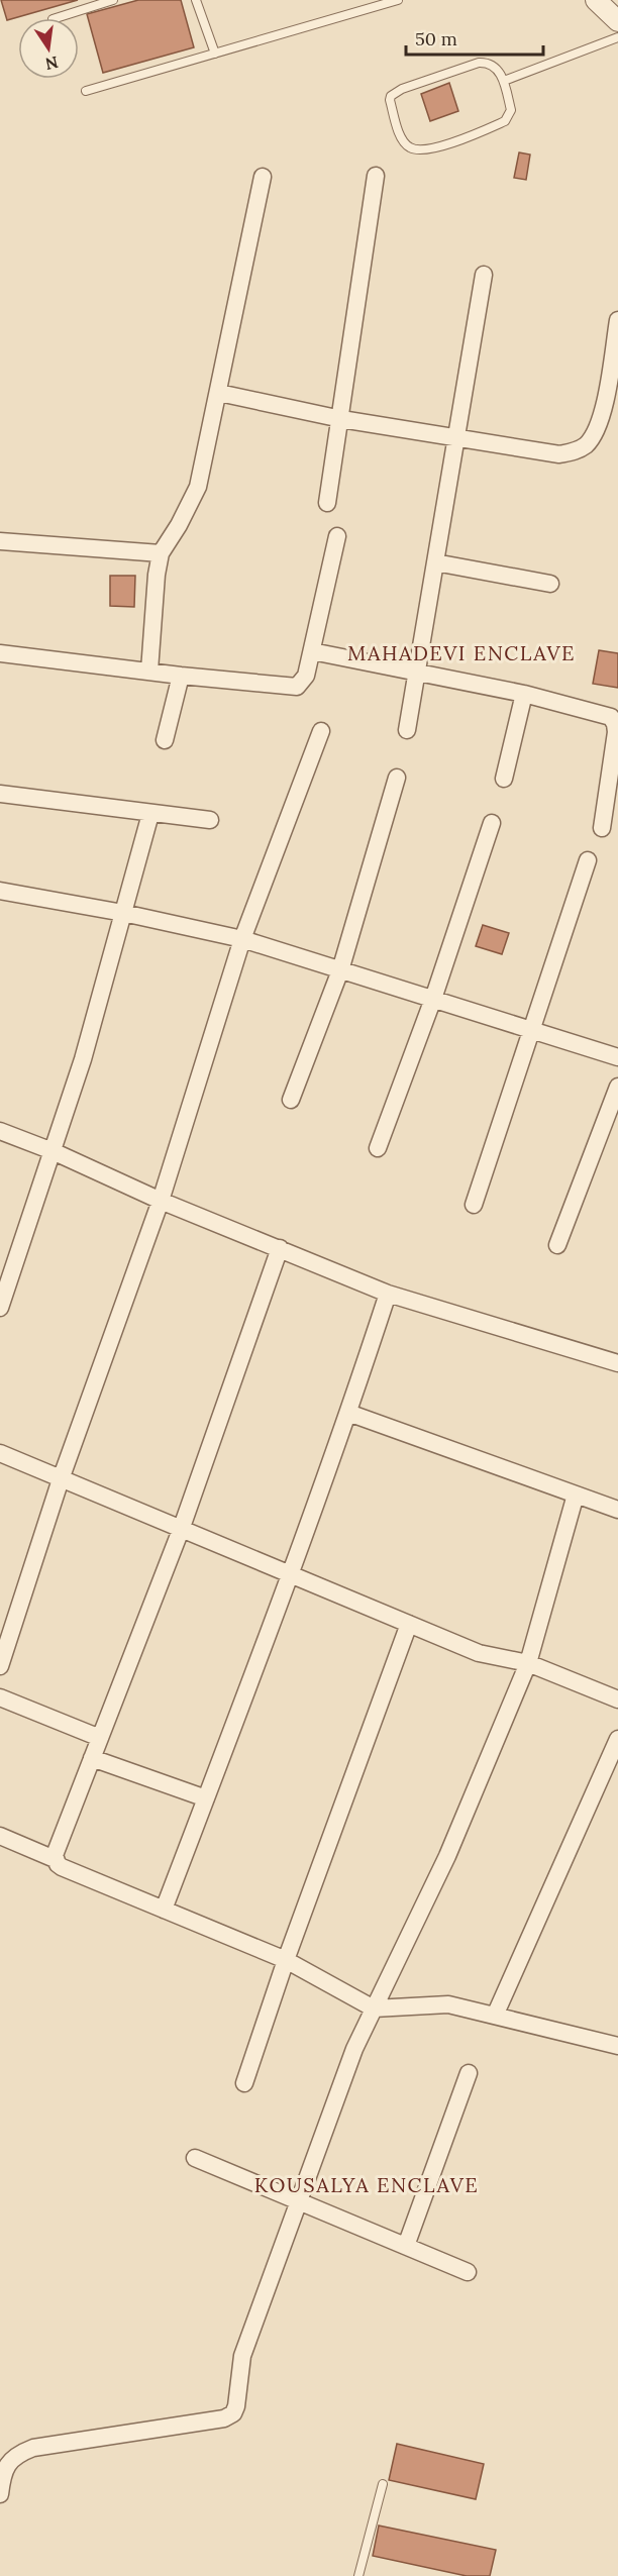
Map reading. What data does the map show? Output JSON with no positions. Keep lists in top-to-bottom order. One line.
{"districts":["MAHADEVI ENCLAVE","KOUSALYA ENCLAVE"],"scale_bar":"50 m","north":"bottom"}
